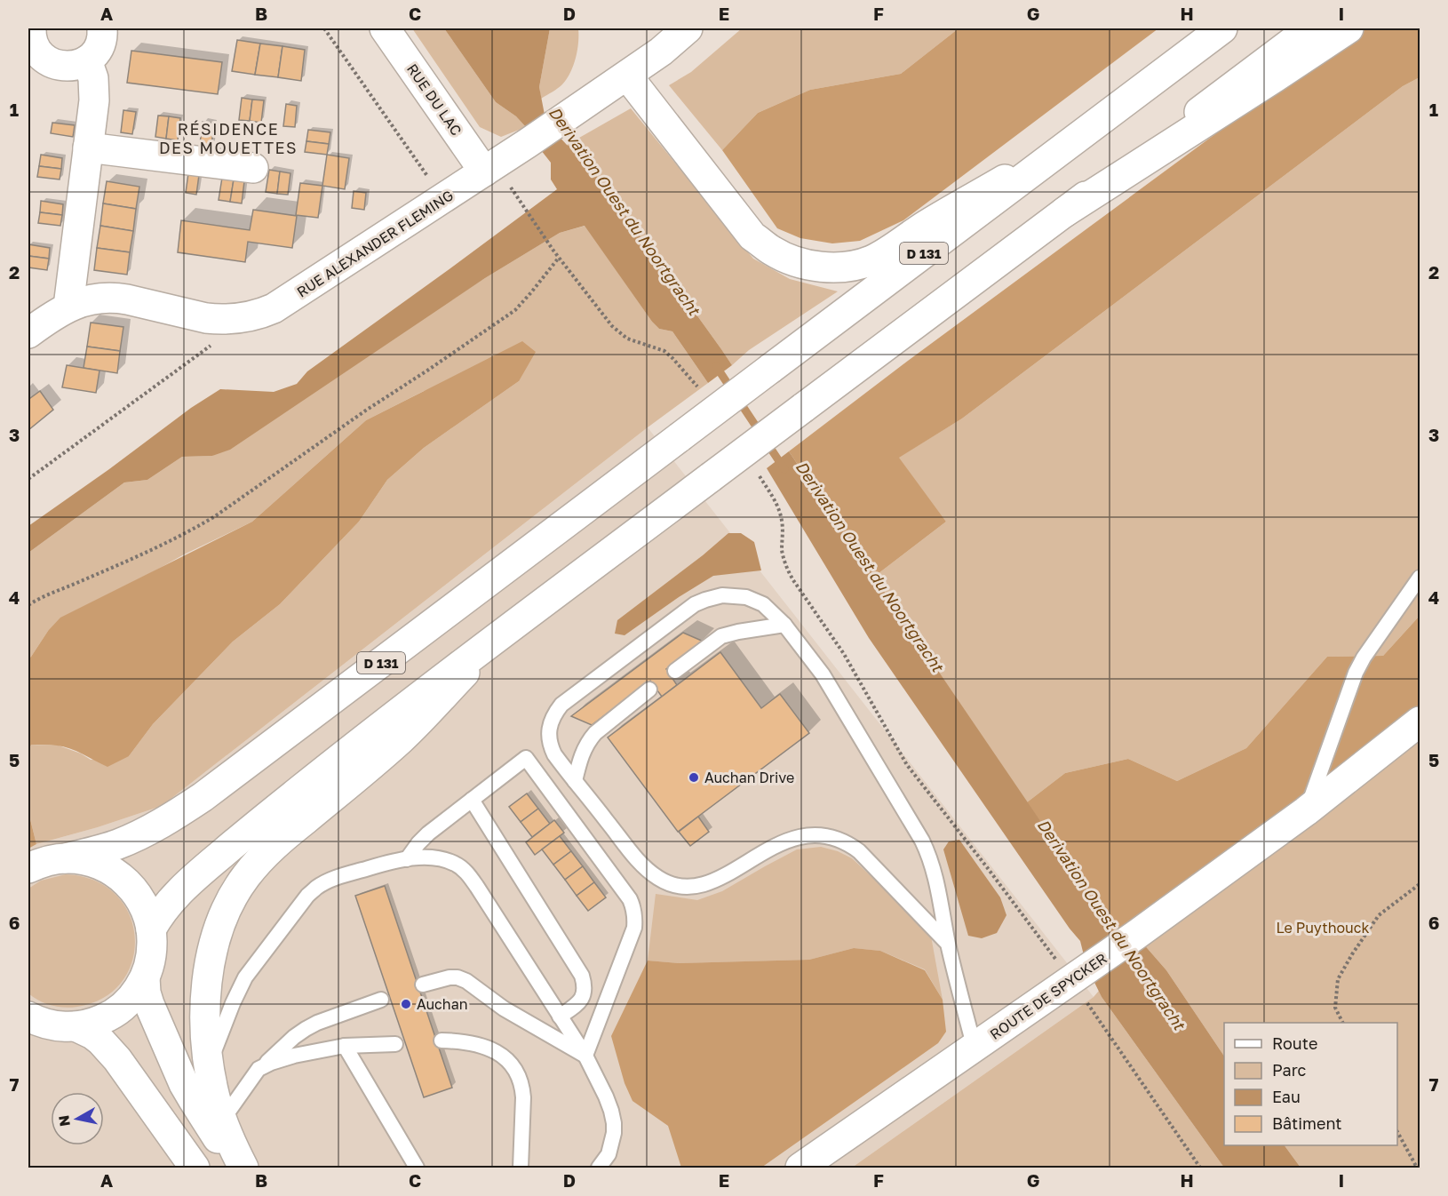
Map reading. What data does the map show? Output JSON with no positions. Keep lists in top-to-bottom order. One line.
{"streets":{"main road":["RUE DU LAC","RUE ALEXANDER FLEMING","D 131","ROUTE DE SPYCKER"]},"crossings":[["RUE DU LAC","RUE ALEXANDER FLEMING"]],"districts":["RÉSIDENCE DES MOUETTES"],"water":["Derivation Ouest du Noortgracht"],"parks":["Le Puythouck"],"places":["Auchan Drive","Auchan"],"legend":["Route","Parc","Eau","Bâtiment"],"north":"left","grid":{"columns":["A","B","C","D","E","F","G","H","I"],"rows":["1","2","3","4","5","6","7"]}}
